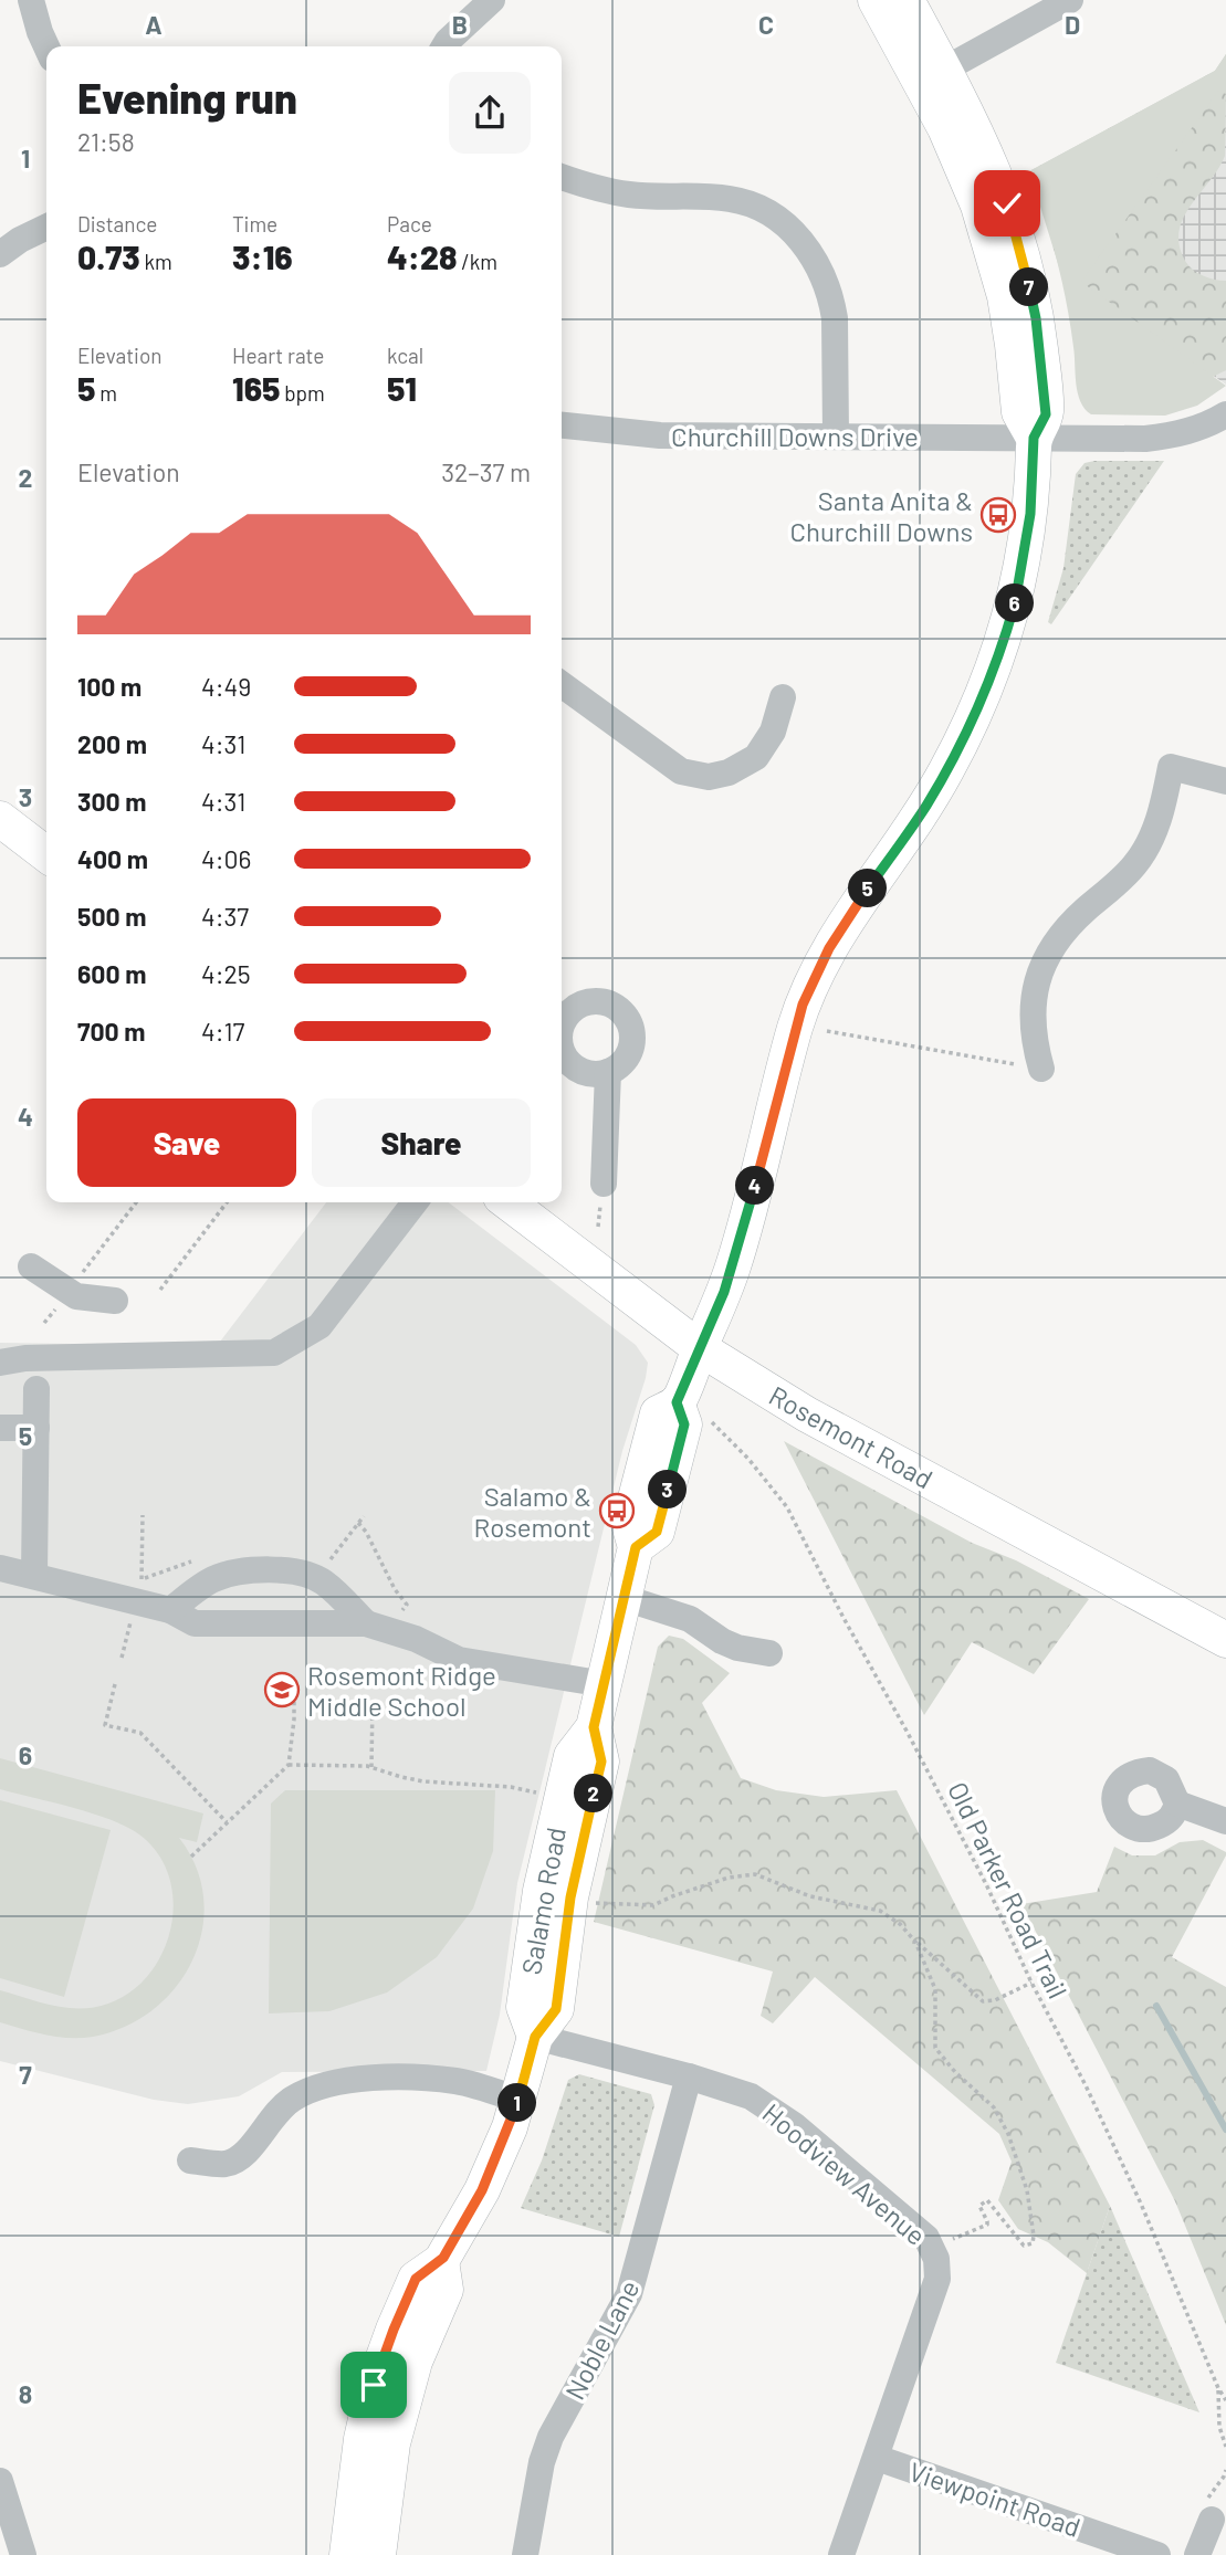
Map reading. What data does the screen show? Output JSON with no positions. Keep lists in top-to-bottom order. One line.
{"streets":{"main road":["Rosemont Road","Salamo Road"],"street":["Churchill Downs Drive","Hoodview Avenue","Noble Lane","Viewpoint Road"],"path":["Old Parker Road Trail"]},"crossings":[["Churchill Downs Drive","Salamo Road"],["Rosemont Road","Salamo Road"],["Salamo Road","Hoodview Avenue"],["Hoodview Avenue","Noble Lane"],["Hoodview Avenue","Viewpoint Road"]],"places":{"bus stop":["Santa Anita & Churchill Downs","Salamo & Rosemont"],"school or university":["Rosemont Ridge Middle School"]},"page":{"heading":["Evening run","21:58"],"stats":[["Distance","0.73 km"],["Time","3:16"],["Pace","4:28 /km"],["Elevation","5 m"],["Heart rate","165 bpm"],["kcal","51"]],"pins":["7","6","5","4","3","2","1"],"chart":["Elevation","32–37 m"],"list":[{"name":"100 m","note":"4:49"},{"name":"200 m","note":"4:31"},{"name":"300 m","note":"4:31"},{"name":"400 m","note":"4:06"},{"name":"500 m","note":"4:37"},{"name":"600 m","note":"4:25"},{"name":"700 m","note":"4:17"}],"buttons":["Save","Share"]},"grid":{"columns":["A","B","C","D"],"rows":["1","2","3","4","5","6","7","8"]}}
